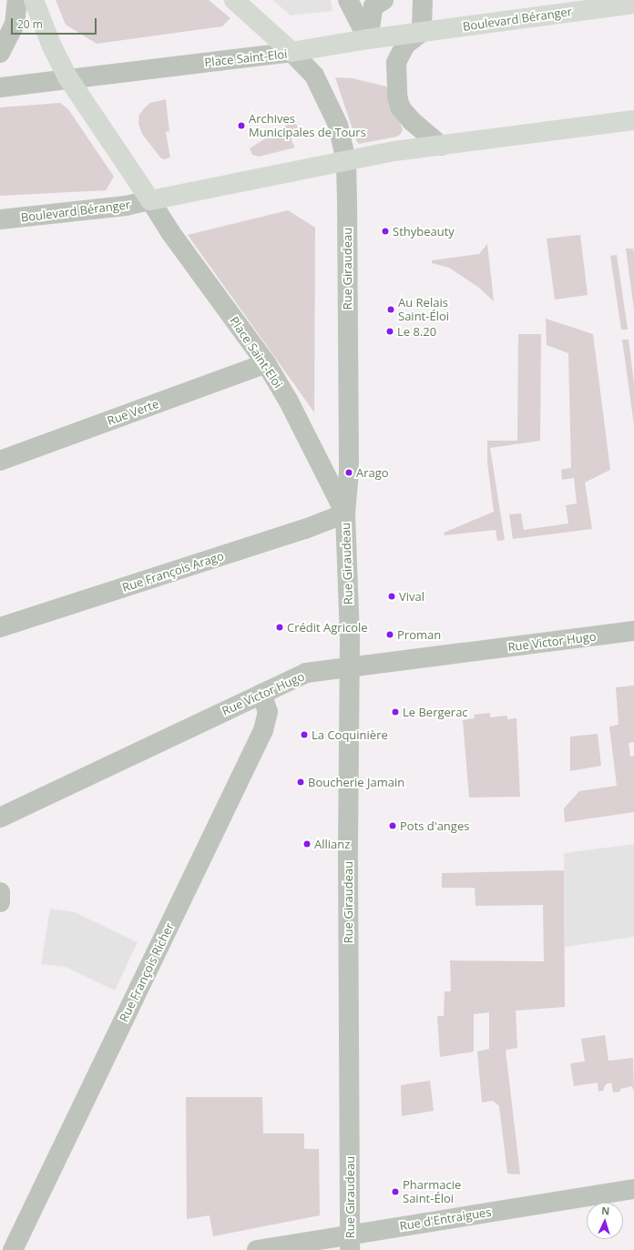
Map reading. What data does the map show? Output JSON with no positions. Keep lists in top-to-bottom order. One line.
{"streets":{"main road":["Boulevard Béranger","Place Saint-Eloi"],"street":["Rue Giraudeau","Rue Verte","Rue François Arago","Rue Victor Hugo","Rue François Richer","Rue d'Entraigues"]},"crossings":[["Boulevard Béranger","Place Saint-Eloi"],["Place Saint-Eloi","Rue Giraudeau"],["Place Saint-Eloi","Rue Verte"],["Place Saint-Eloi","Rue François Arago"],["Rue Giraudeau","Rue François Arago"],["Rue Giraudeau","Rue Victor Hugo"],["Rue Giraudeau","Rue d'Entraigues"],["Rue Victor Hugo","Rue François Richer"]],"places":["Archives Municipales de Tours","Sthybeauty","Au Relais Saint-Éloi","Le 8.20","Arago","Vival","Crédit Agricole","Proman","Le Bergerac","La Coquinière","Boucherie Jamain","Pots d'anges","Allianz","Pharmacie Saint-Éloi"],"scale_bar":"20 m","north":"top"}
